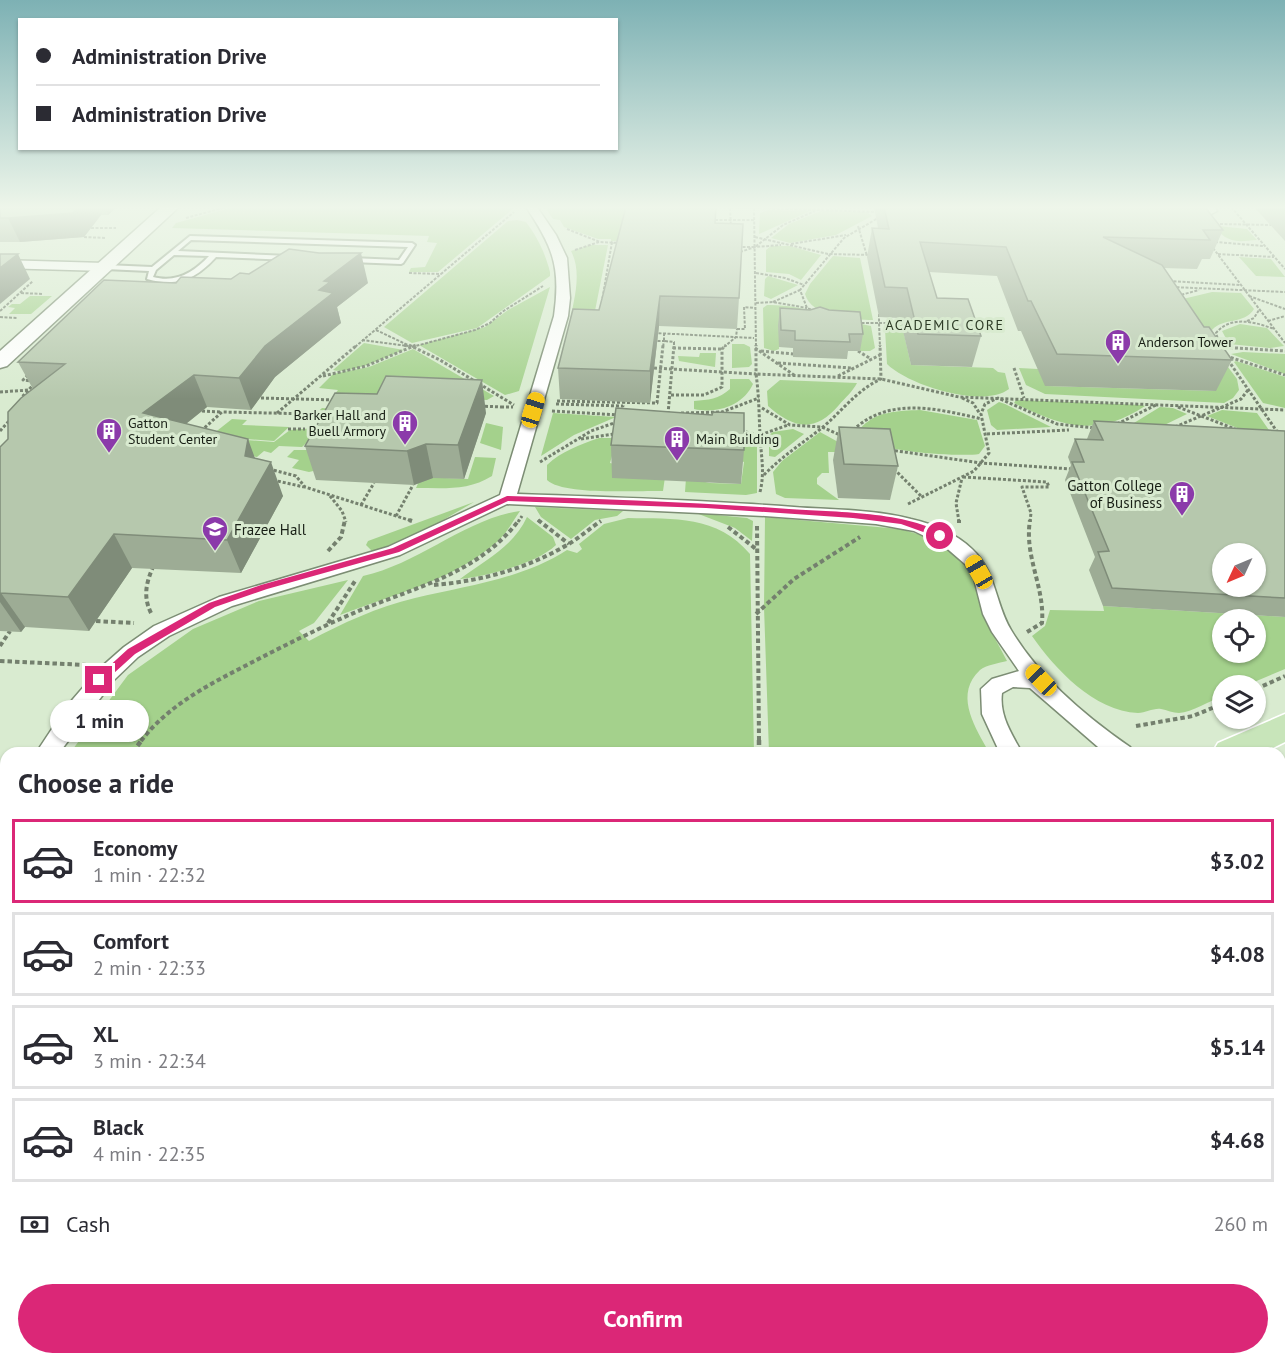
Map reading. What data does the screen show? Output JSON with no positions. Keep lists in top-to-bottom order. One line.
{"districts":["ACADEMIC CORE"],"places":{"building":["Anderson Tower","Barker Hall and Buell Armory","Gatton Student Center","Main Building","Gatton College of Business"],"school or university":["Frazee Hall"]},"north":"bottom left","page":{"banner":["Administration Drive","Administration Drive"],"bubble":"1 min","heading":"Choose a ride","list":[{"name":"Economy","note":"1 min · 22:32","value":"$3.02"},{"name":"Comfort","note":"2 min · 22:33","value":"$4.08"},{"name":"XL","note":"3 min · 22:34","value":"$5.14"},{"name":"Black","note":"4 min · 22:35","value":"$4.68"}],"pay":["Cash","260 m"],"buttons":"Confirm"}}
